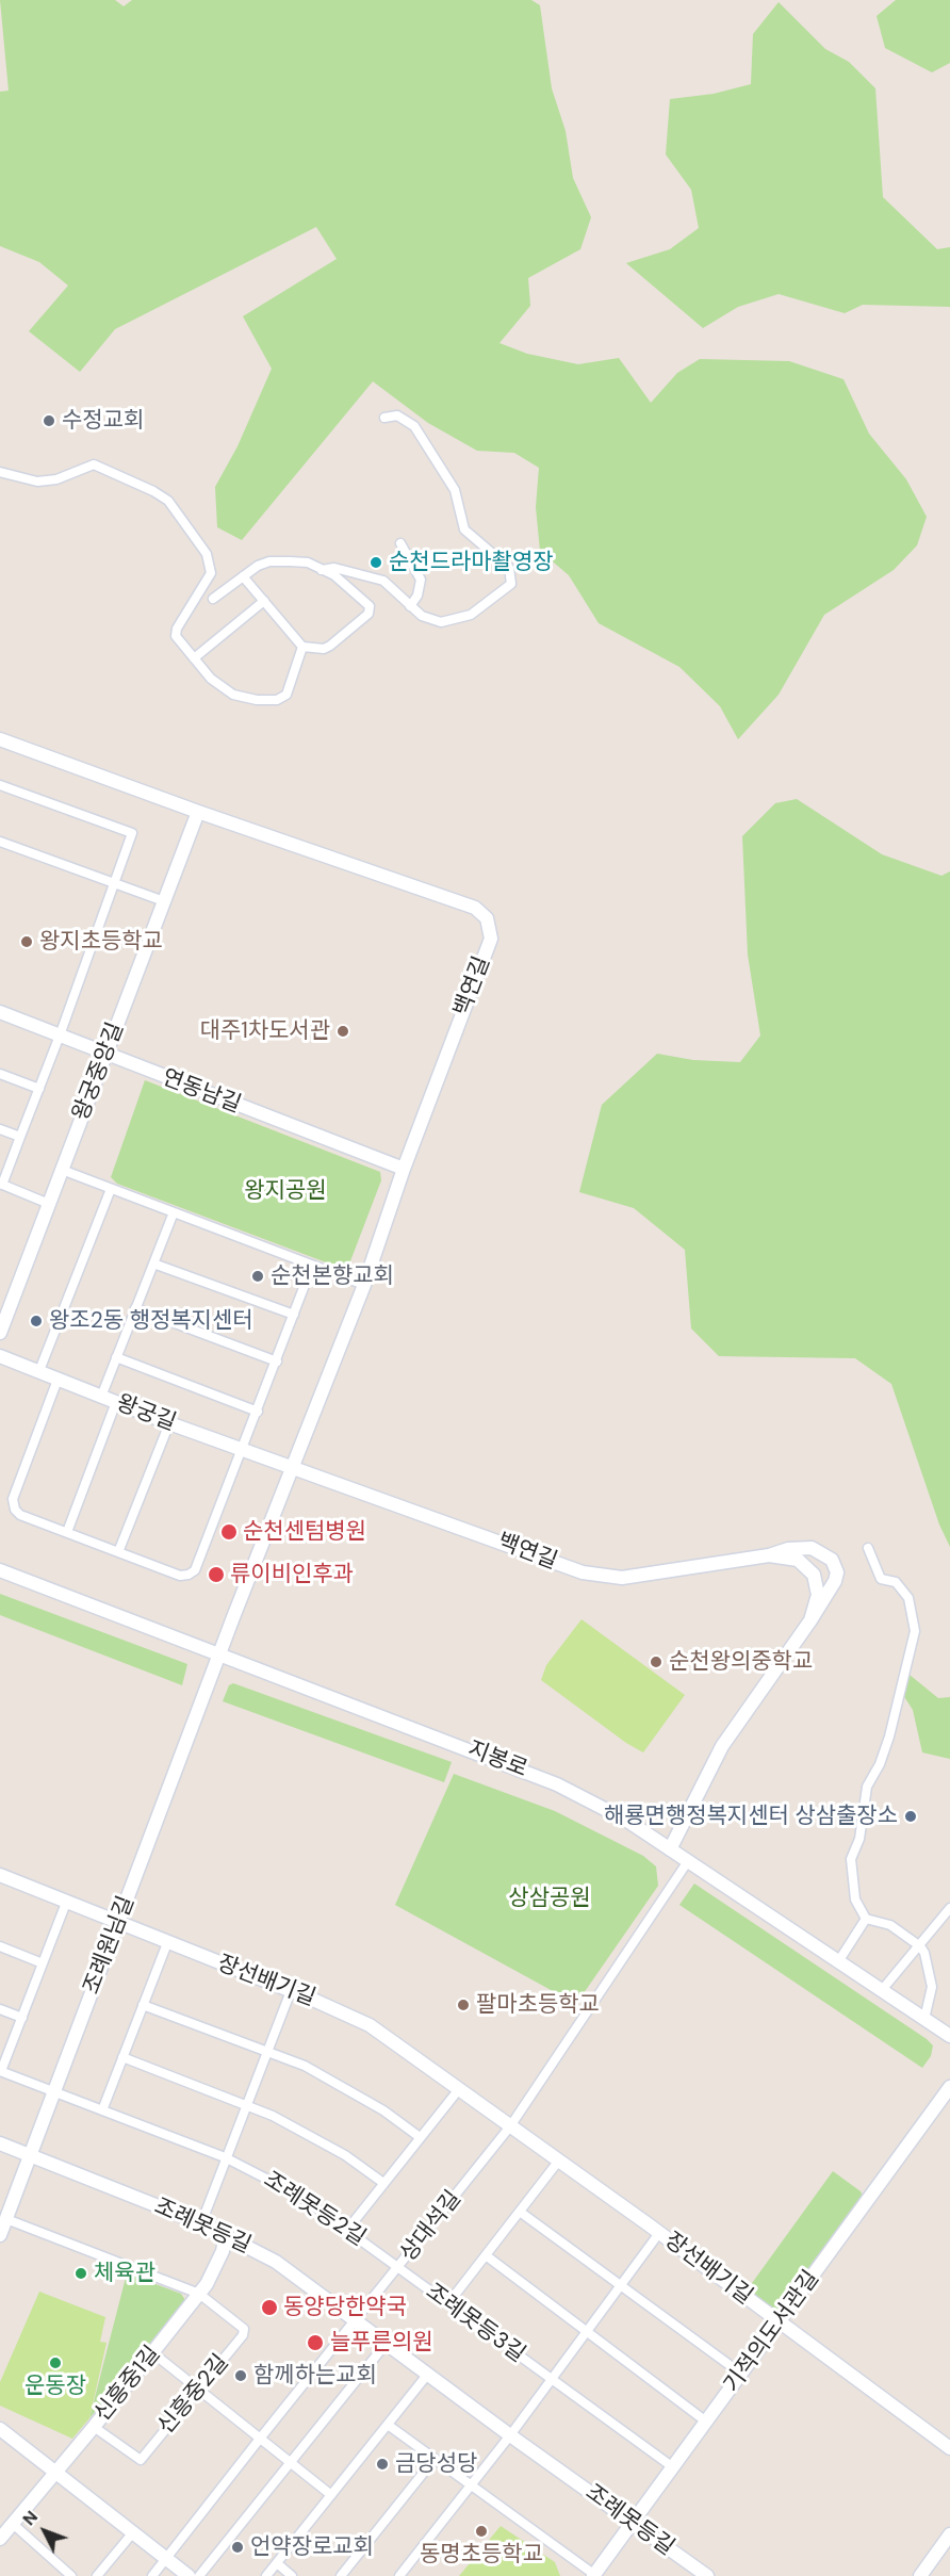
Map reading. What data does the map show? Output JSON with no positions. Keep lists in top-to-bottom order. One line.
{"streets":{"street":["백연길","왕궁중앙길","연동남길","왕궁길","지봉로","조례원님길","장선배기길","조례못등2길","조례못등길","상대석길","조례못등3길","기적의도서관길","신흥중1길","신흥중2길"]},"crossings":[["백연길","왕궁중앙길"],["백연길","연동남길"],["백연길","왕궁길"],["백연길","지봉로"],["백연길","조례원님길"],["왕궁중앙길","연동남길"],["지봉로","조례원님길"],["지봉로","상대석길"],["조례원님길","장선배기길"],["조례원님길","조례못등2길"],["조례원님길","조례못등길"],["장선배기길","상대석길"],["장선배기길","기적의도서관길"],["조례못등2길","상대석길"],["조례못등2길","조례못등3길"],["조례못등길","상대석길"],["조례못등길","기적의도서관길"],["조례못등길","신흥중1길"],["상대석길","조례못등3길"],["조례못등3길","기적의도서관길"],["신흥중1길","신흥중2길"]],"parks":["왕지공원","상삼공원"],"places":["수정교회","순천드라마촬영장","왕지초등학교","대주1차도서관","순천본향교회","왕조2동 행정복지센터","순천센텀병원","류이비인후과","순천왕의중학교","해룡면행정복지센터 상삼출장소","팔마초등학교","체육관","동양당한약국","늘푸른의원","운동장","함께하는교회","금당성당","동명초등학교","언약장로교회"],"north":"top left"}
